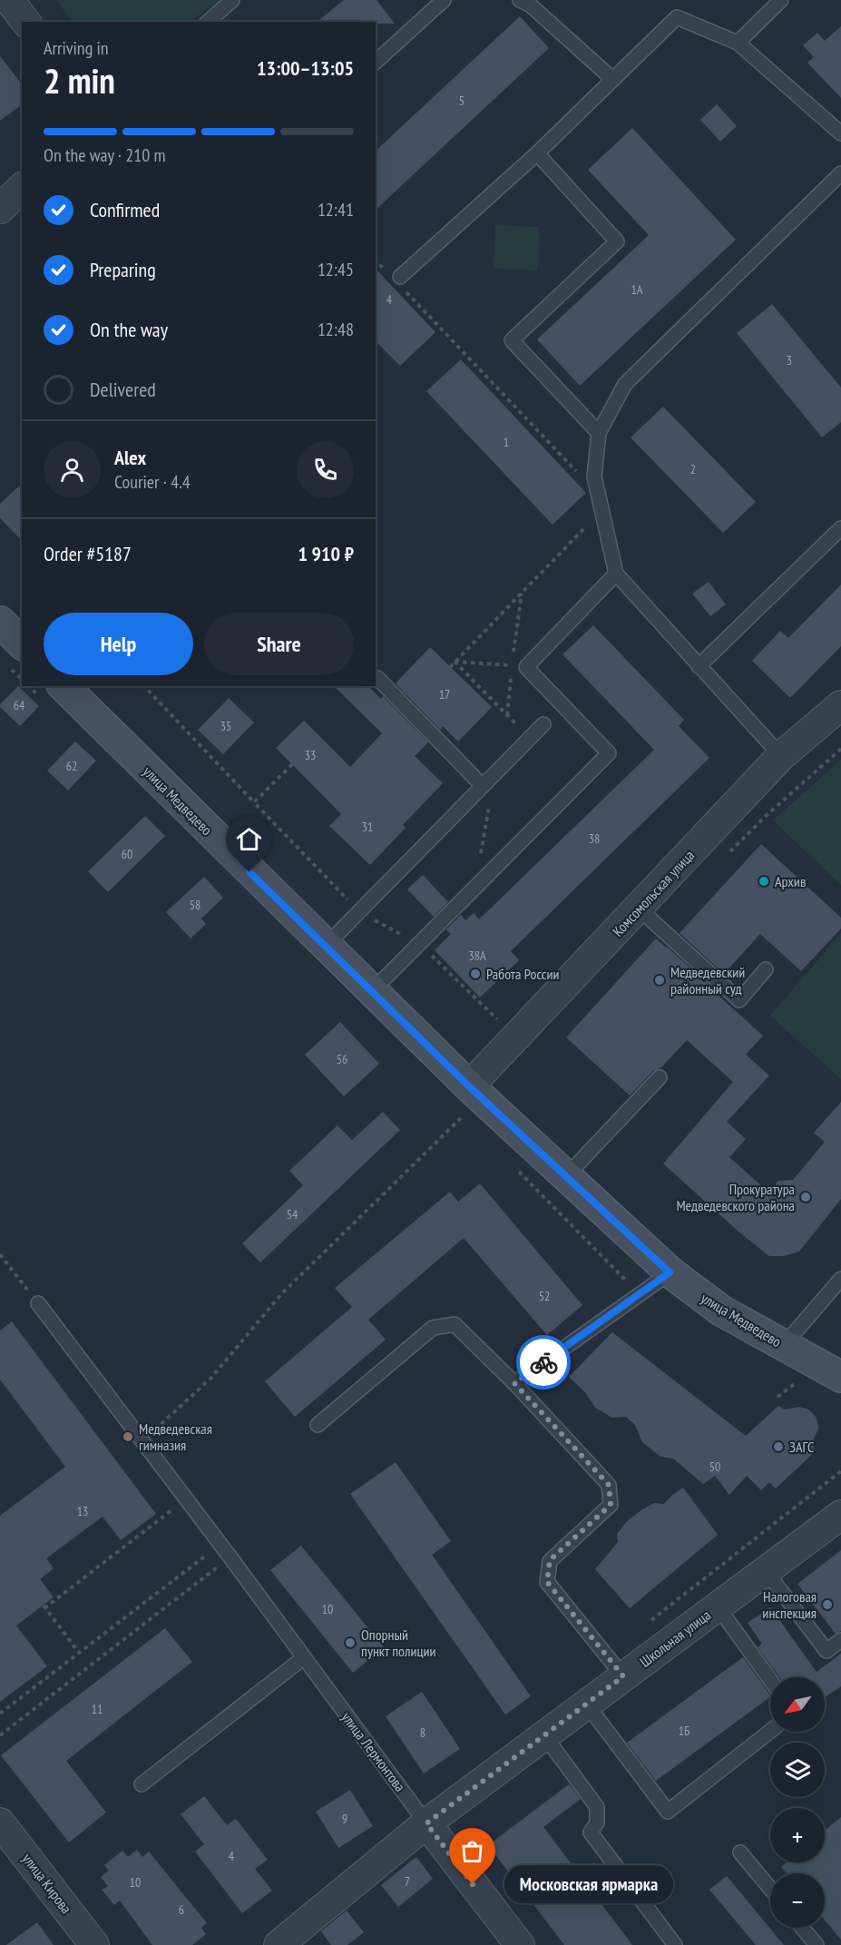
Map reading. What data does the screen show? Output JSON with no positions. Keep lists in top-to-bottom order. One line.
{"streets":{"street":["улица Медведево","Комсомольская улица","Школьная улица","улица Лермонтова","улица Кирова"]},"crossings":[["улица Медведево","Комсомольская улица"],["Школьная улица","улица Лермонтова"]],"places":["Архив","Работа России","Медведевский районный суд","Прокуратура Медведевского района","Медведевская гимназия","ЗАГС","Налоговая инспекция","Опорный пункт полиции","Московская ярмарка"],"house_numbers":["5","1А","4","3","1","2","17","64","35","33","62","31","38","60","58","38А","56","54","52","50","13","10","11","1Б","8","9","4","7","10","6"],"north":"bottom left","page":{"heading":["2 min","Arriving in","13:00–13:05"],"panel":["Alex","Courier · 4.4","Order #5187","1 910 ₽"],"bar":"On the way · 210 m","list":[["Confirmed","12:41"],["Preparing","12:45"],["On the way","12:48"],"Delivered"],"buttons":["Help","Share"],"map_buttons":["+","−"],"bubble":"Московская ярмарка"}}
